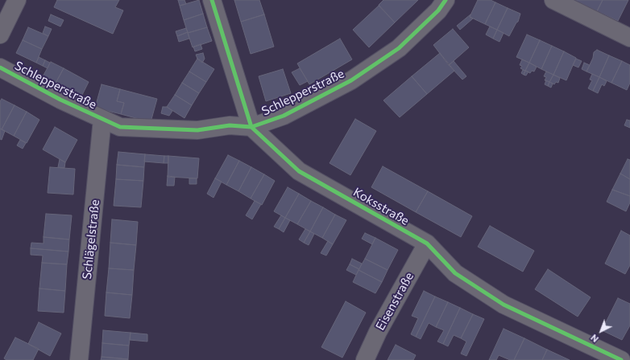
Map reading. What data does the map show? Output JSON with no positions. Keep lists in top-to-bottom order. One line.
{"streets":{"street":["Schlepperstraße","Koksstraße","Schlägelstraße","Eisenstraße"]},"crossings":[["Schlepperstraße","Koksstraße"],["Schlepperstraße","Schlägelstraße"],["Koksstraße","Eisenstraße"]],"north":"bottom left"}
